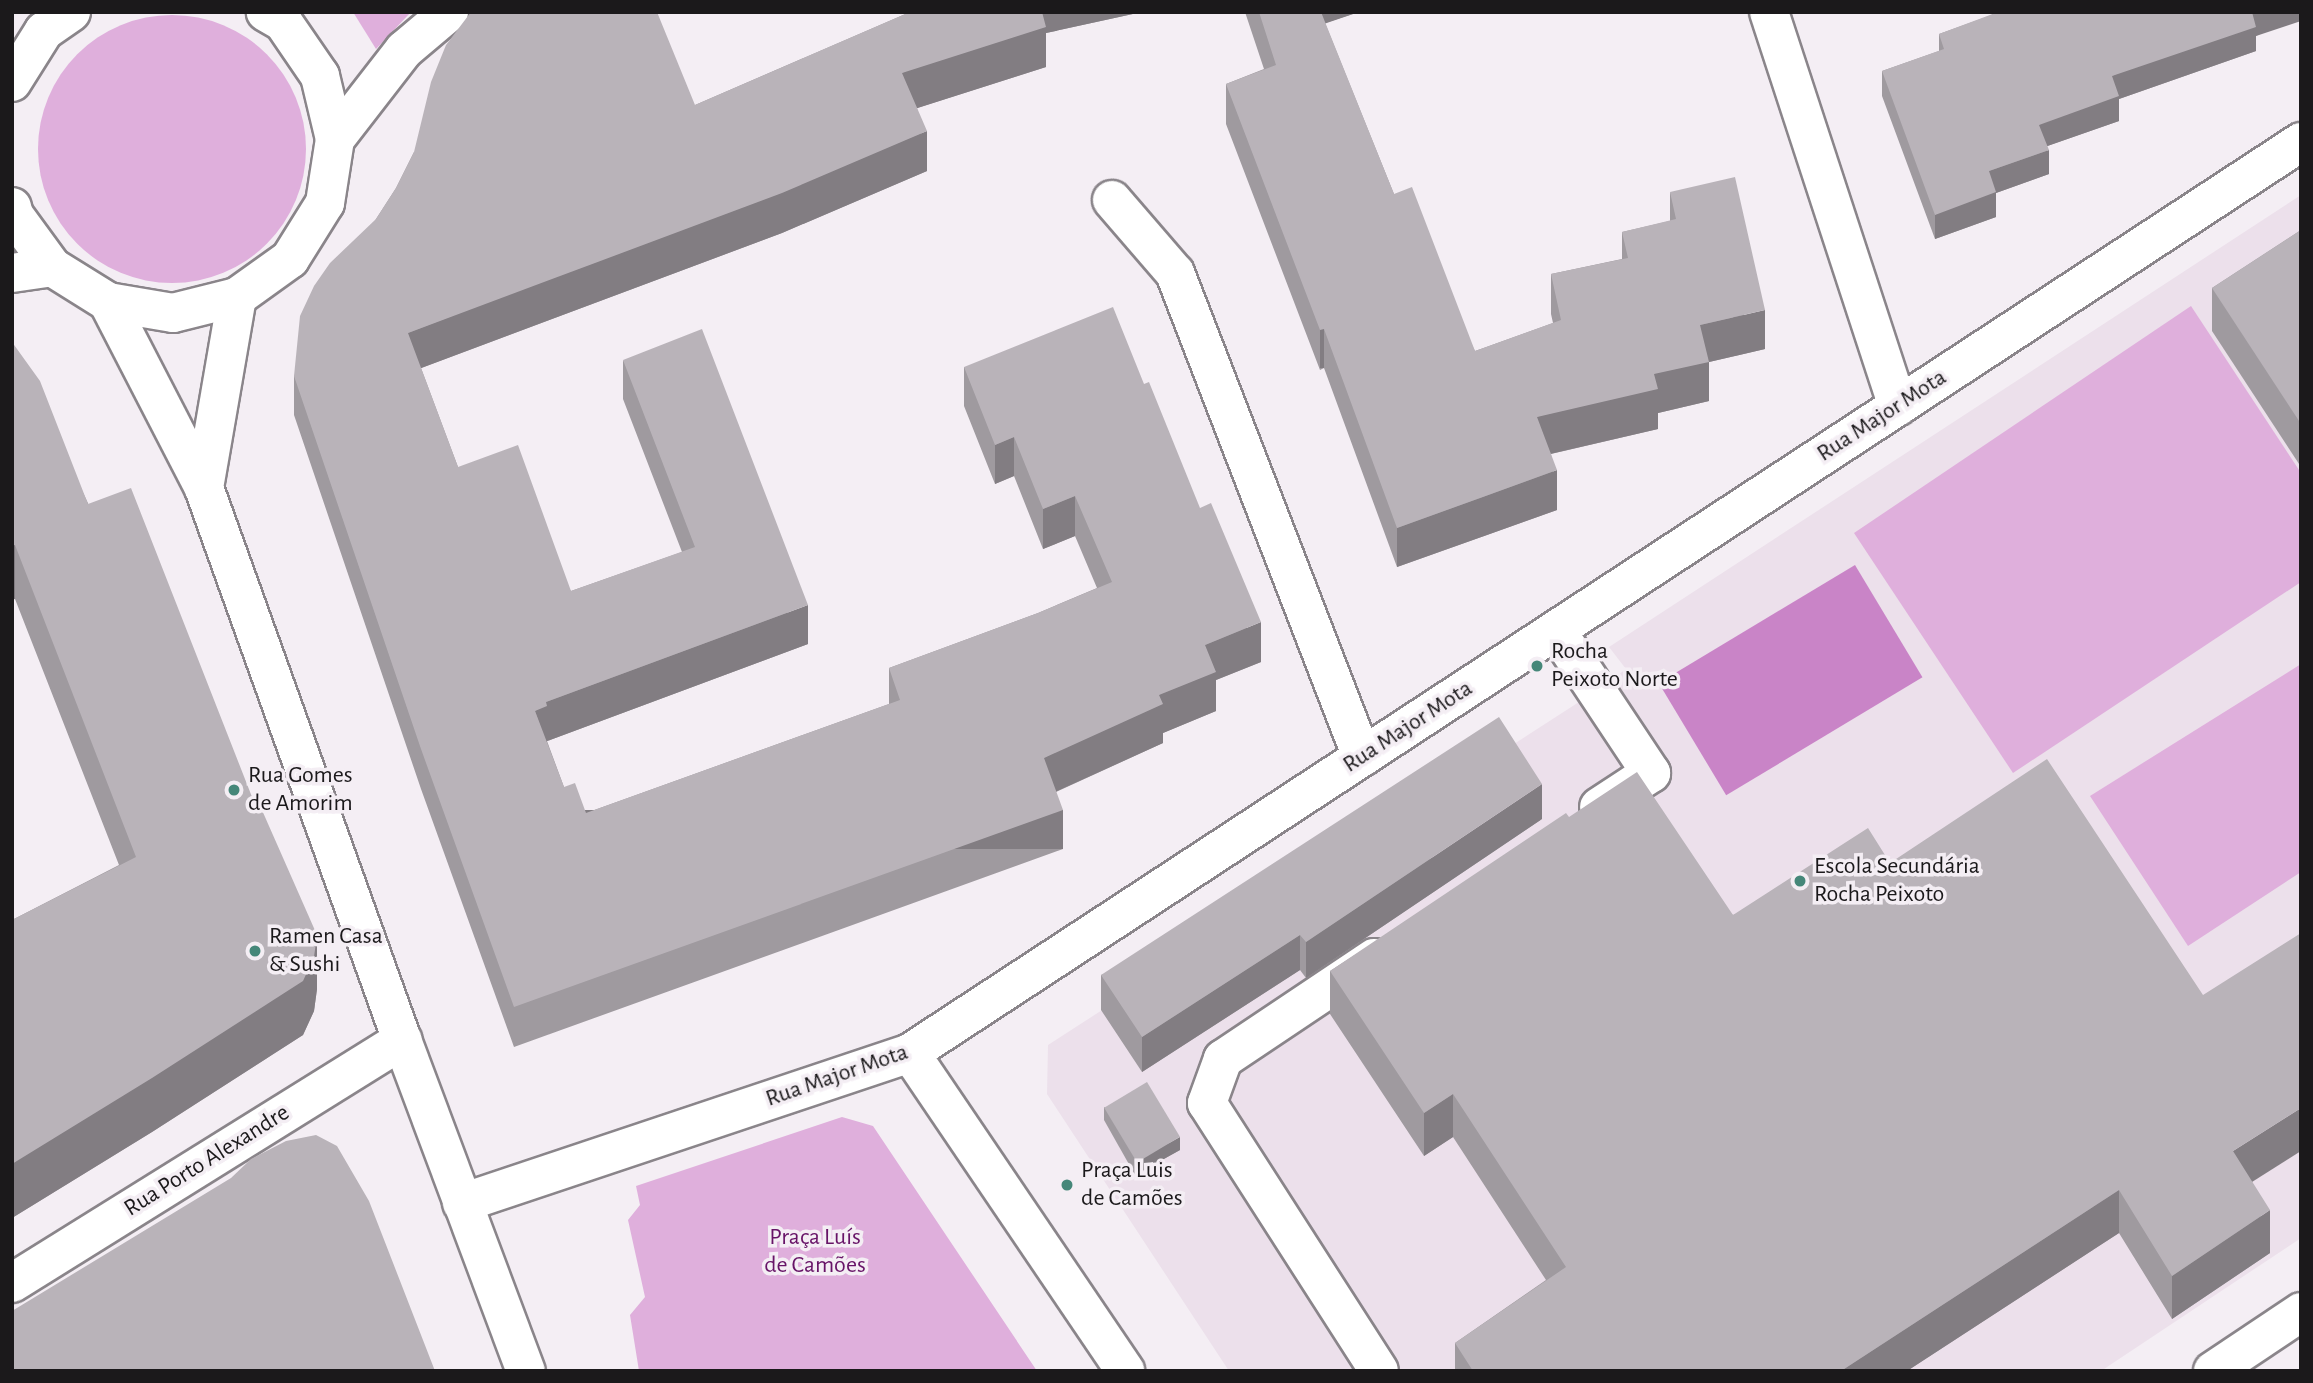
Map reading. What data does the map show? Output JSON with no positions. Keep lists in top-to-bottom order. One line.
{"streets":{"street":["Rua Major Mota","Rua Porto Alexandre"]},"parks":["Praça Luís de Camões"],"places":["Rocha Peixoto Norte","Rua Gomes de Amorim","Escola Secundária Rocha Peixoto","Ramen Casa & Sushi","Praça Luis de Camões"]}
